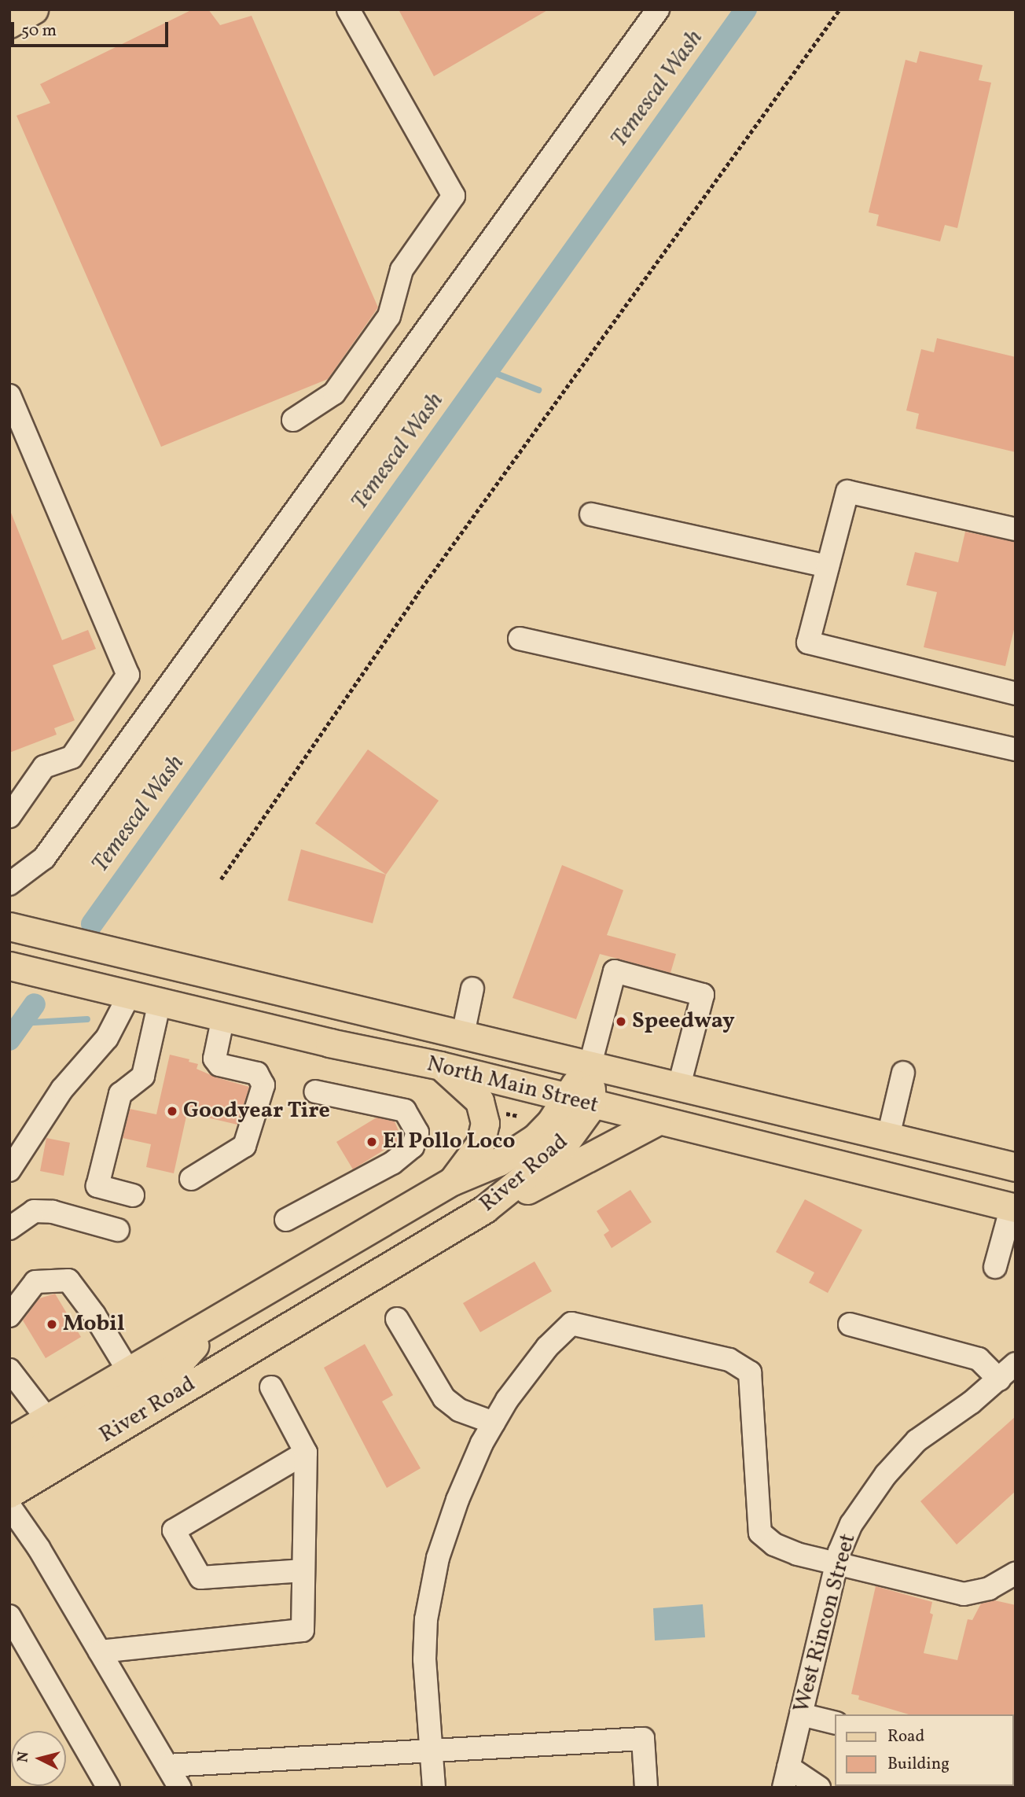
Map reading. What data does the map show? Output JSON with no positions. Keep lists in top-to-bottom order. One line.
{"streets":{"main road":["North Main Street","River Road"],"street":["West Rincon Street"]},"crossings":[["North Main Street","River Road"]],"water":["Temescal Wash"],"places":["Speedway","Goodyear Tire","El Pollo Loco","Mobil"],"legend":["Road","Building"],"scale_bar":"50 m","north":"left"}
